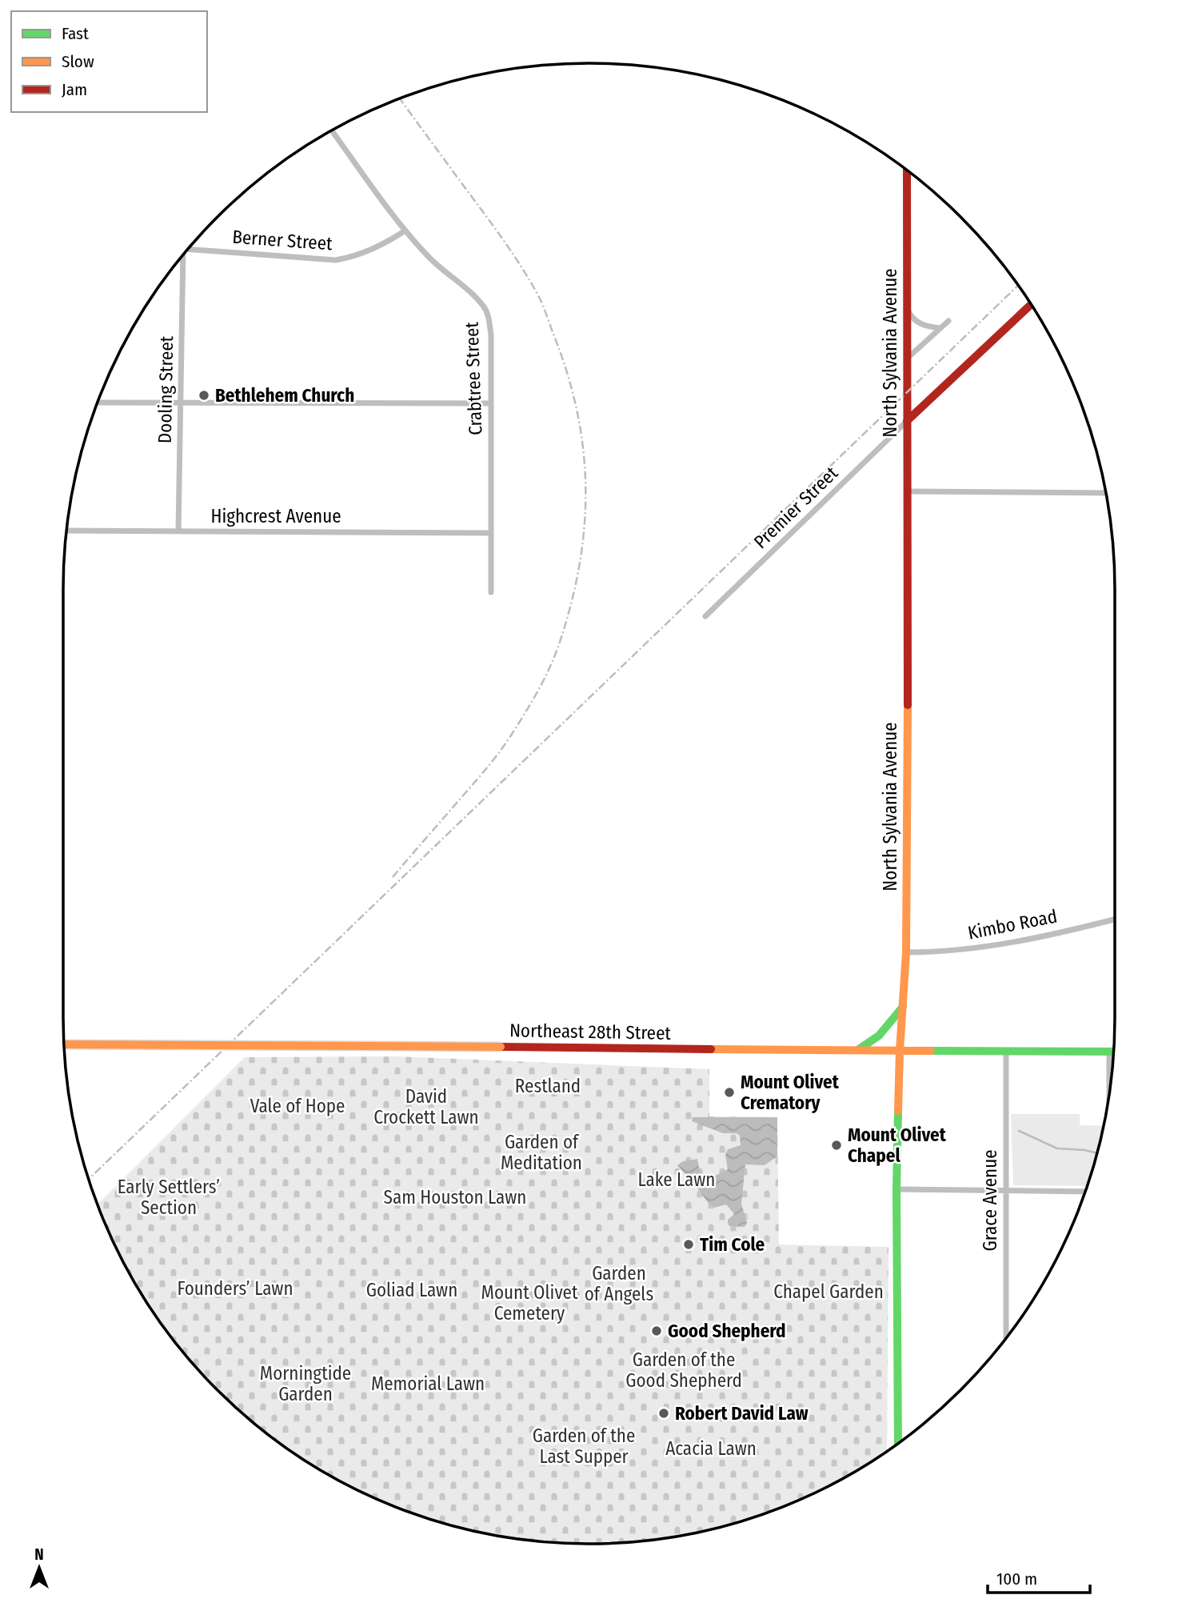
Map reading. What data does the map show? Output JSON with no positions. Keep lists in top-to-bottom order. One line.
{"streets":{"main road":["North Sylvania Avenue","Northeast 28th Street"],"street":["Berner Street","Crabtree Street","Dooling Street","Premier Street","Highcrest Avenue","Kimbo Road","Grace Avenue"]},"crossings":[["Berner Street","Crabtree Street"],["North Sylvania Avenue","Premier Street"],["North Sylvania Avenue","Kimbo Road"],["North Sylvania Avenue","Northeast 28th Street"],["Crabtree Street","Highcrest Avenue"],["Dooling Street","Highcrest Avenue"],["Northeast 28th Street","Grace Avenue"]],"parks":["Restland","David Crockett Lawn","Vale of Hope","Garden of Meditation","Lake Lawn","Early Settlers’ Section","Sam Houston Lawn","Garden of Angels","Founders’ Lawn","Goliad Lawn","Chapel Garden","Mount Olivet Cemetery","Garden of the Good Shepherd","Morningtide Garden","Memorial Lawn","Garden of the Last Supper","Acacia Lawn"],"places":["Bethlehem Church","Mount Olivet Crematory","Mount Olivet Chapel","Tim Cole","Good Shepherd","Robert David Law"],"legend":["Fast","Slow","Jam"],"scale_bar":"100 m","north":"top"}
